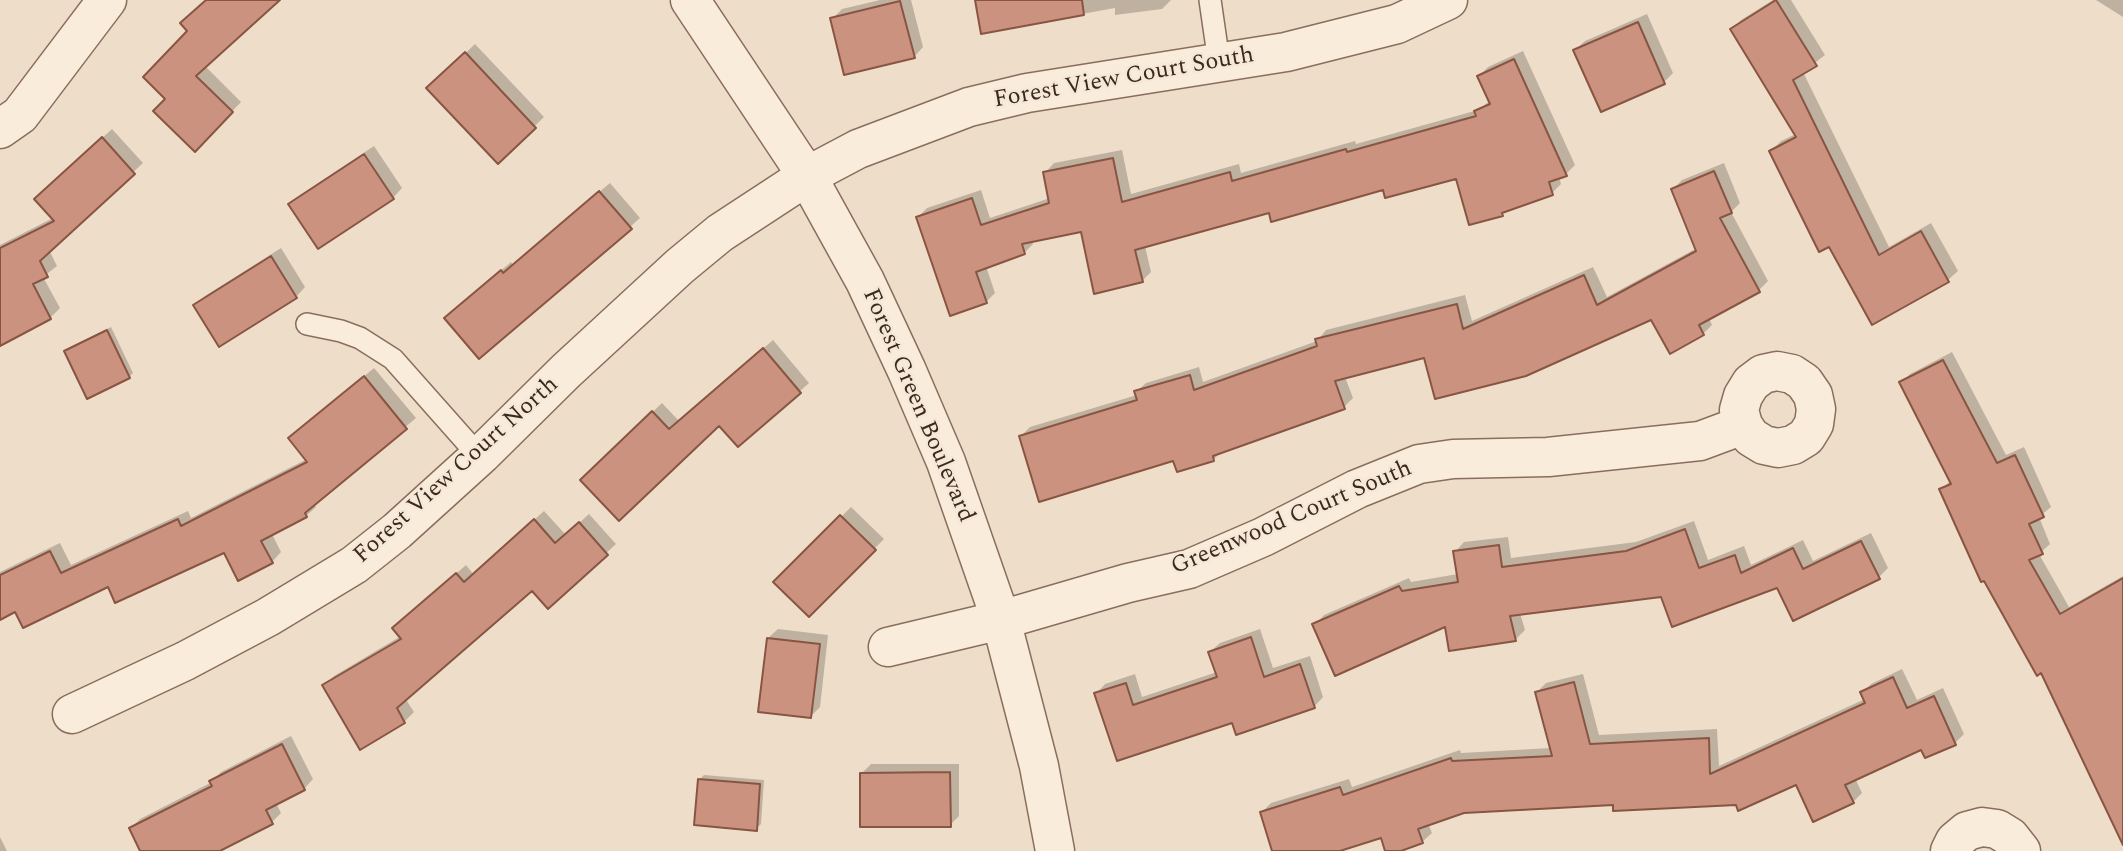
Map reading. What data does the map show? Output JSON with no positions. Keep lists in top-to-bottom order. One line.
{"streets":{"street":["Forest View Court South","Forest Green Boulevard","Forest View Court North","Greenwood Court South"]},"crossings":[["Forest View Court South","Forest Green Boulevard"],["Forest View Court South","Forest View Court North"],["Forest Green Boulevard","Forest View Court North"],["Forest Green Boulevard","Greenwood Court South"]]}
